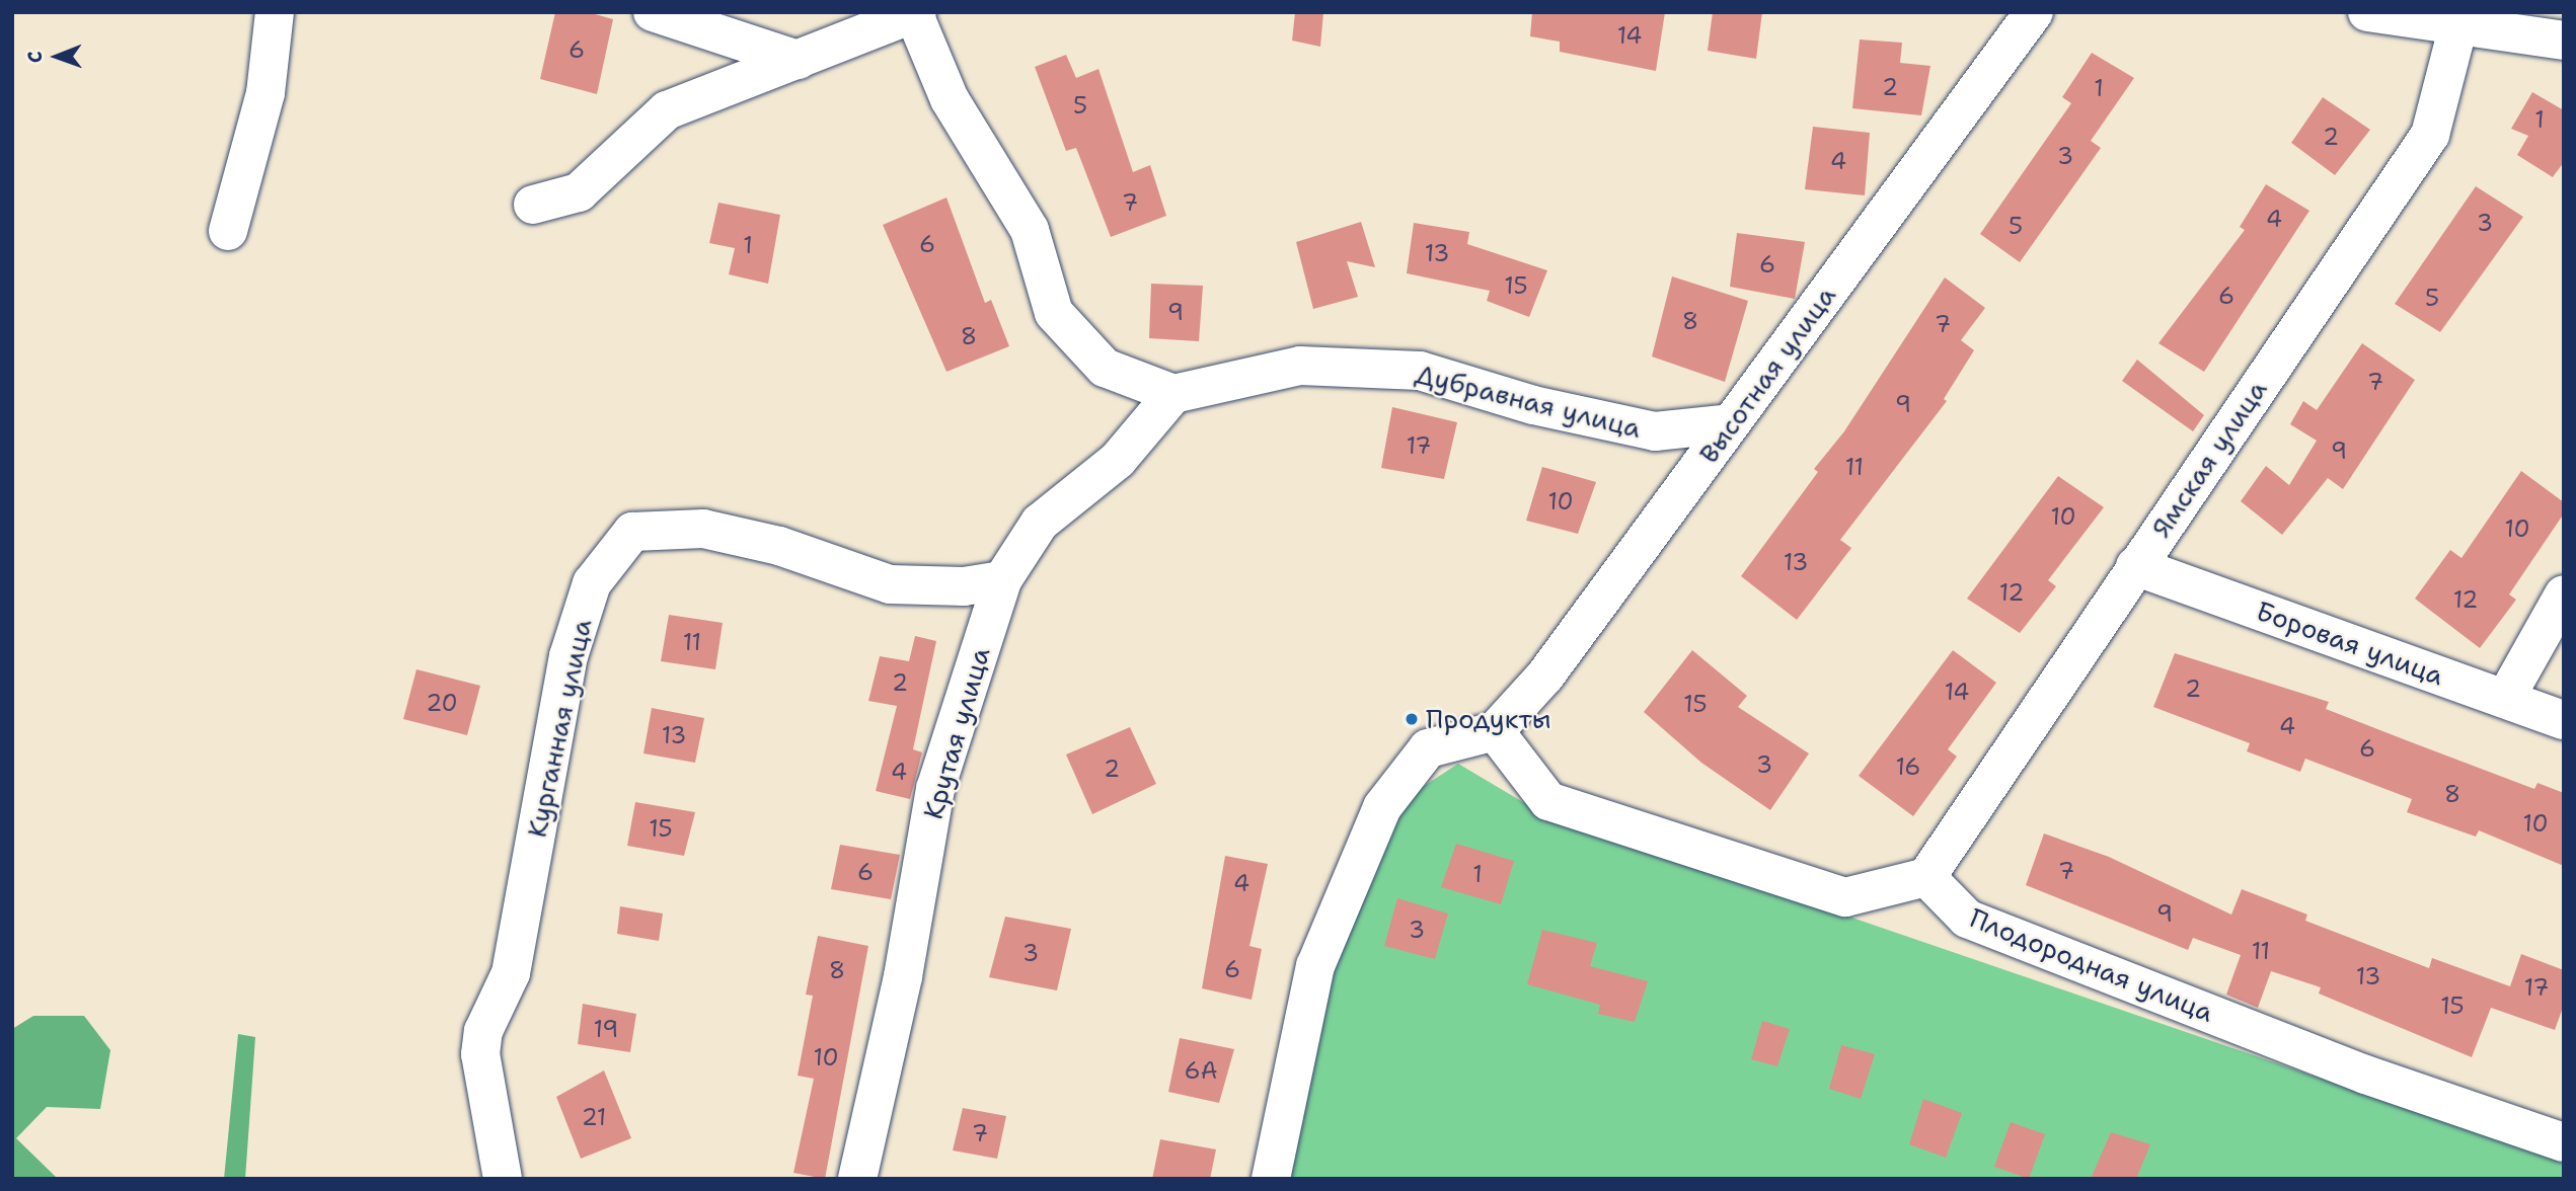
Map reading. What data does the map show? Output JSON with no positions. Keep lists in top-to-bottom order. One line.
{"streets":{"street":["Высотная улица","Дубравная улица","Ямская улица","Боровая улица","Курганная улица","Крутая улица","Плодородная улица"]},"crossings":[["Высотная улица","Дубравная улица"],["Дубравная улица","Крутая улица"],["Ямская улица","Боровая улица"],["Ямская улица","Плодородная улица"],["Курганная улица","Крутая улица"]],"places":["Продукты"],"house_numbers":["14","6","2","1","5","1","2","3","4","7","4","3","5","6","1","13","6","15","6","5","9","8","7","8","7","9","17","9","11","10","10","10","13","12","12","11","2","2","14","20","15","4","13","6","3","16","2","4","8","10","15","7","6","1","4","9","3","11","3","6","8","13","17","15","19","10","6А","21","7"],"north":"left"}
